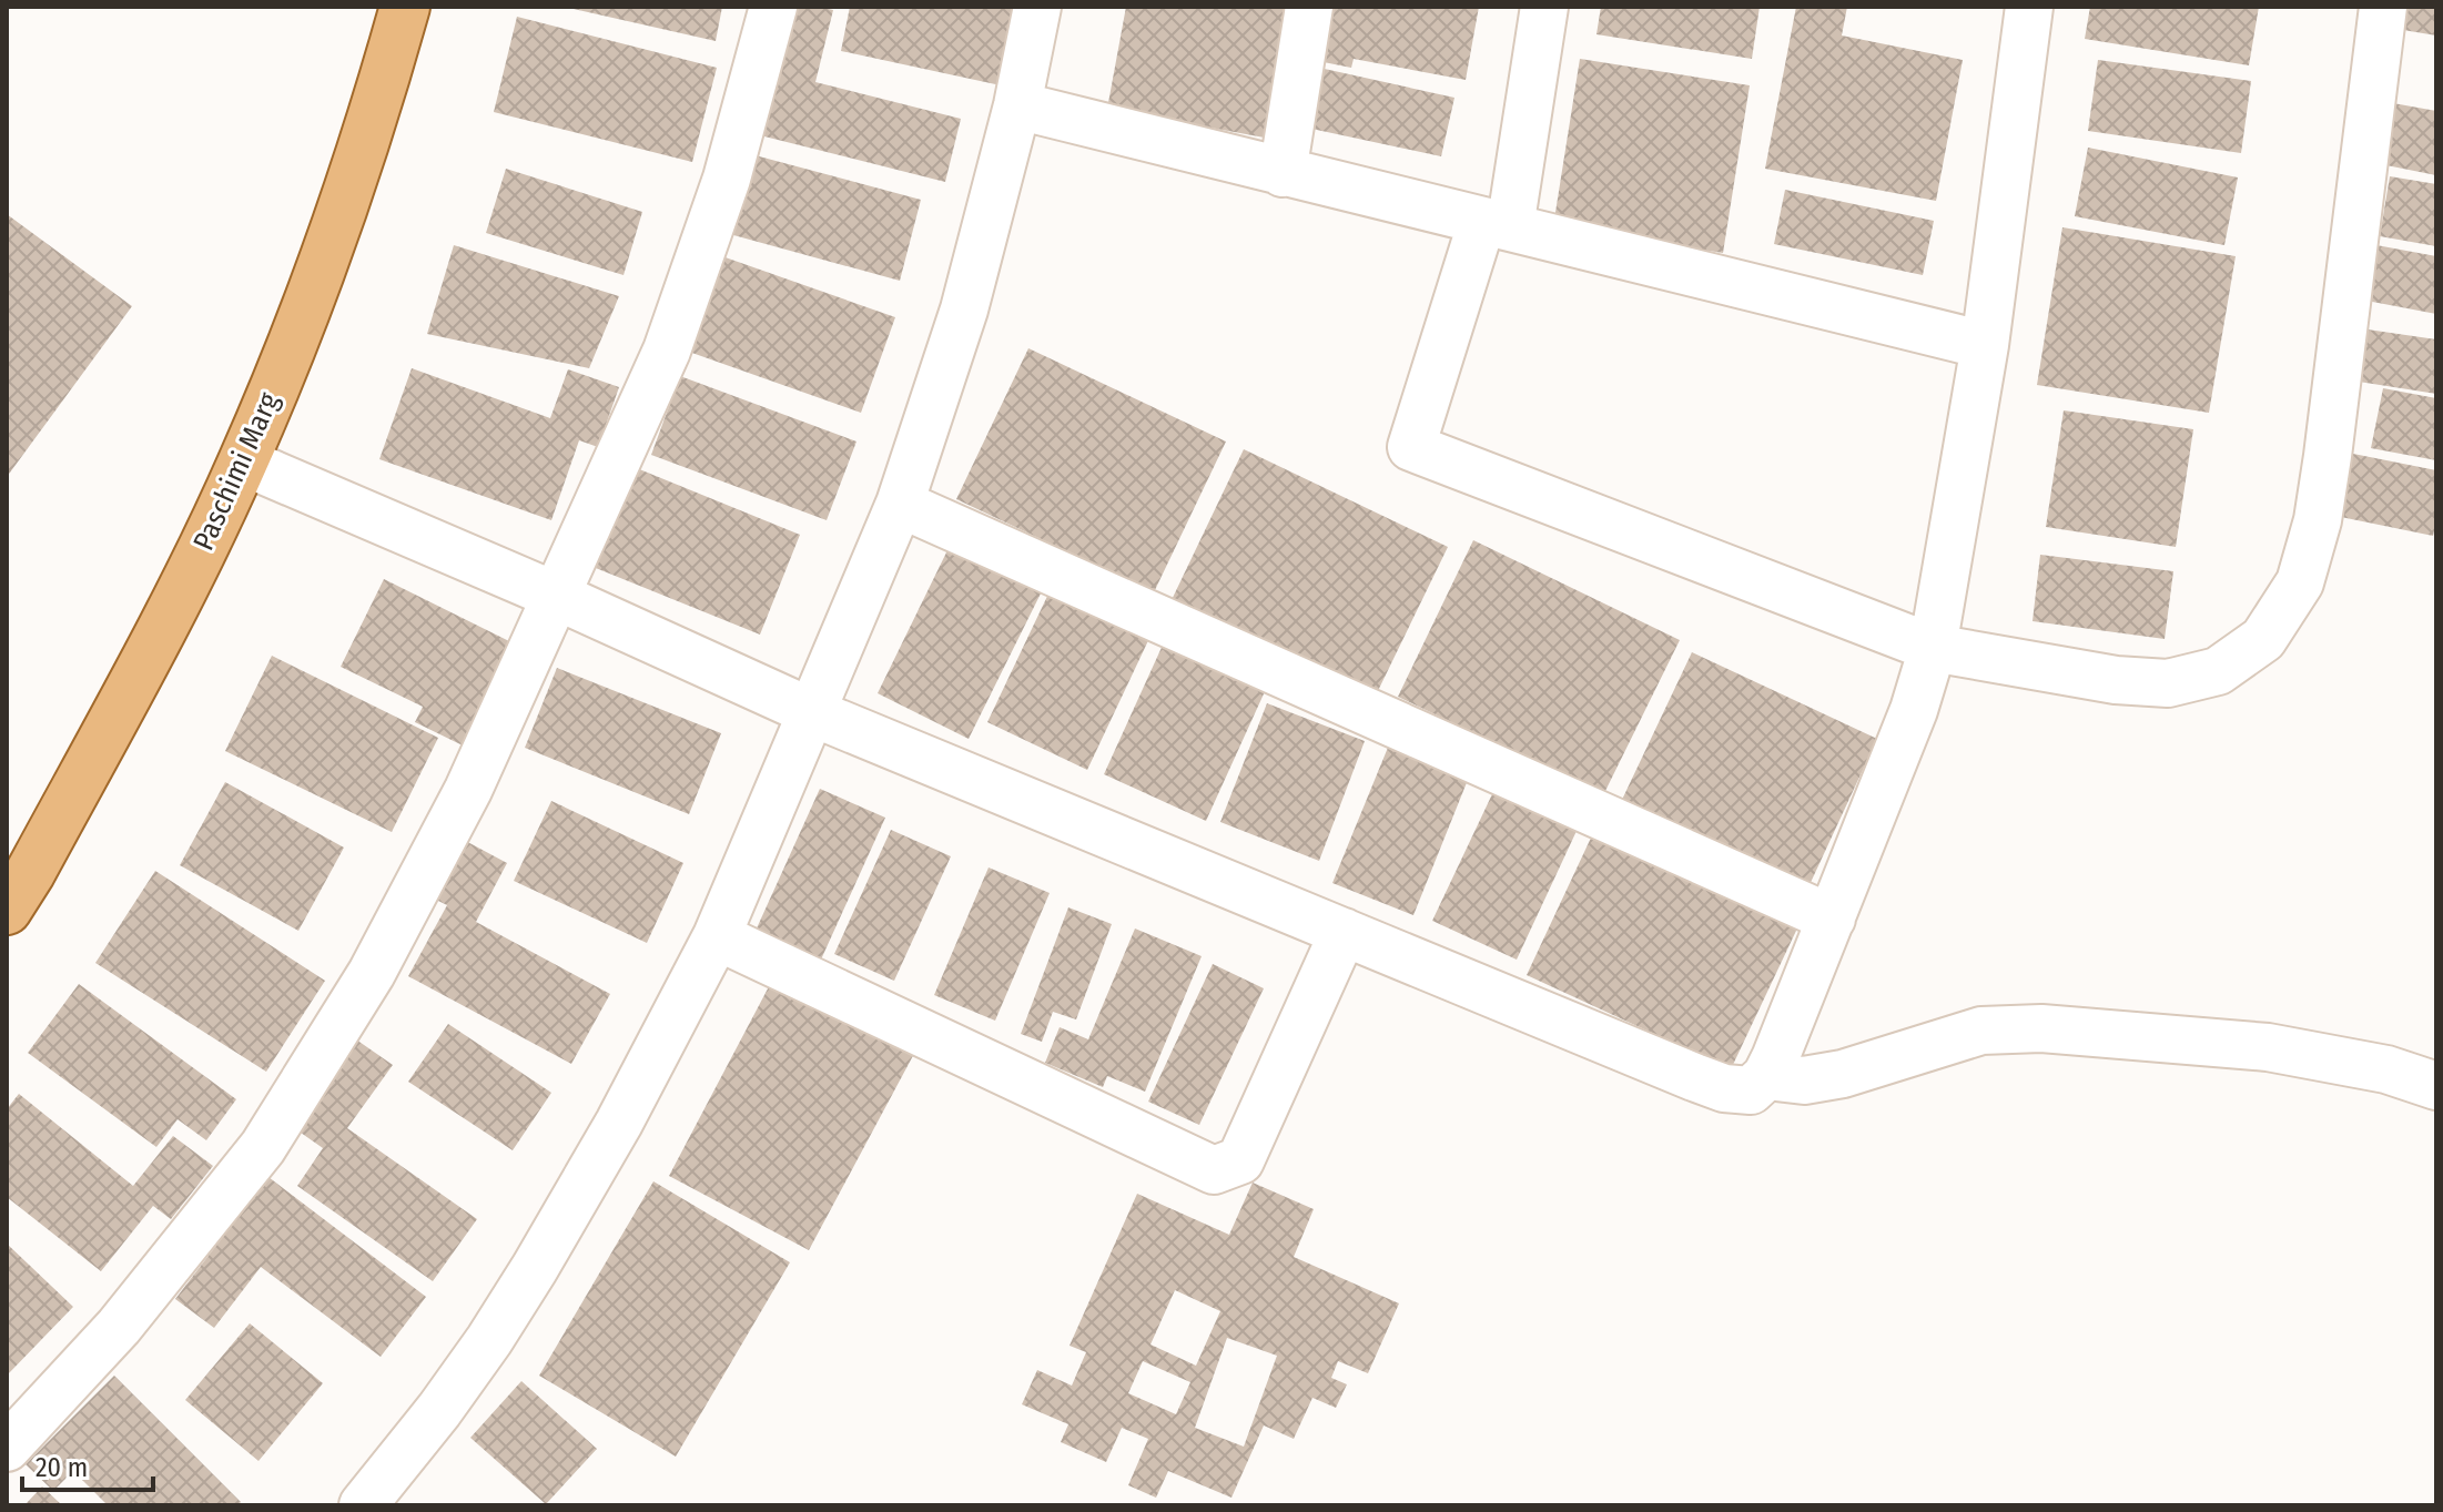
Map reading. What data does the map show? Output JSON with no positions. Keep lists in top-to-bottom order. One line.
{"streets":{"main road":["Paschimi Marg"]},"scale_bar":"20 m"}
